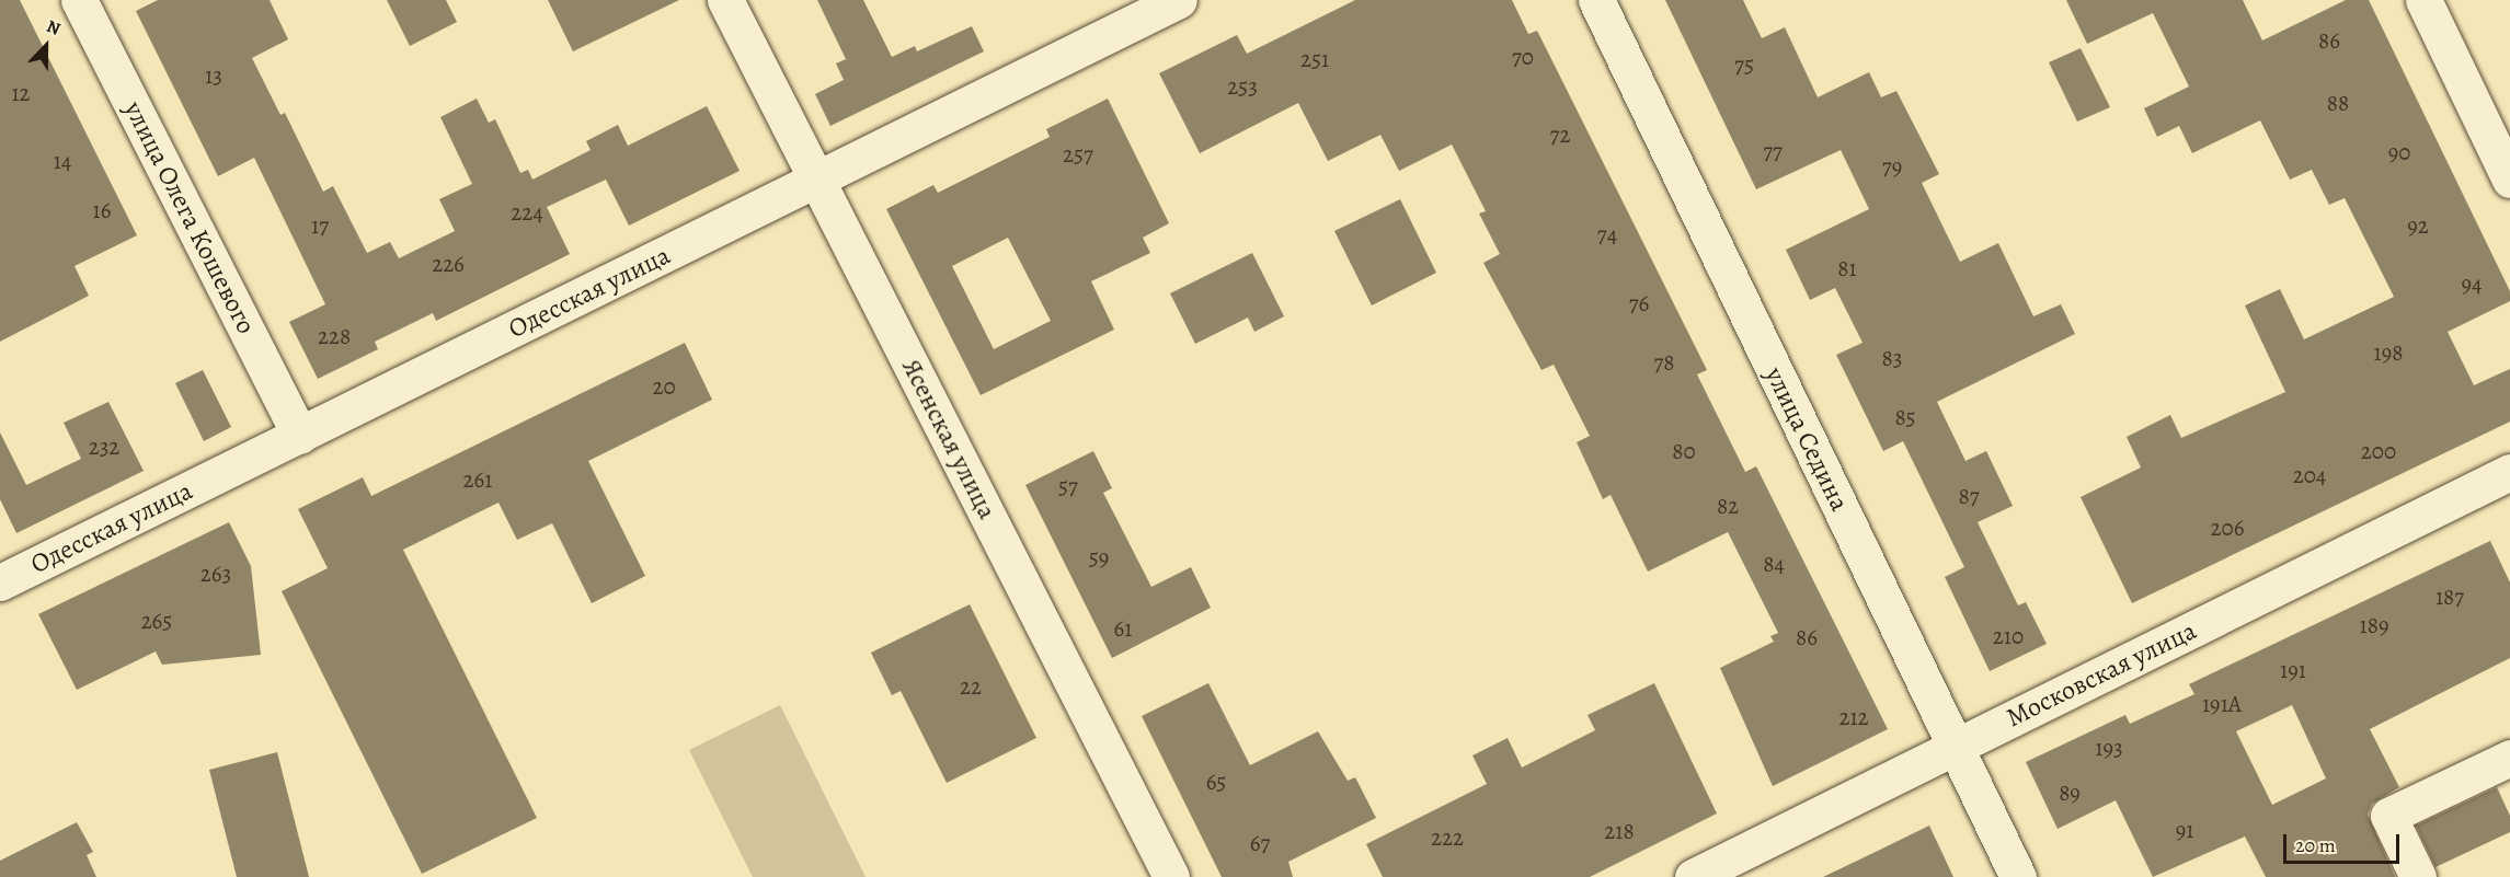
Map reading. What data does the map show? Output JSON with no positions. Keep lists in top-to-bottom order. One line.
{"streets":{"street":["улица Олега Кошевого","Одесская улица","Ясенская улица","улица Седина","Московская улица"]},"crossings":[["улица Олега Кошевого","Одесская улица"],["Одесская улица","Ясенская улица"],["улица Седина","Московская улица"]],"house_numbers":["86","70","251","75","13","253","12","88","72","77","90","257","14","79","16","224","17","92","74","226","81","94","76","228","198","83","78","20","85","232","80","200","204","261","57","87","82","206","59","84","263","187","265","189","61","210","86","191","22","191А","212","193","65","89","91","218","222","67"],"scale_bar":"20 m","north":"top"}
